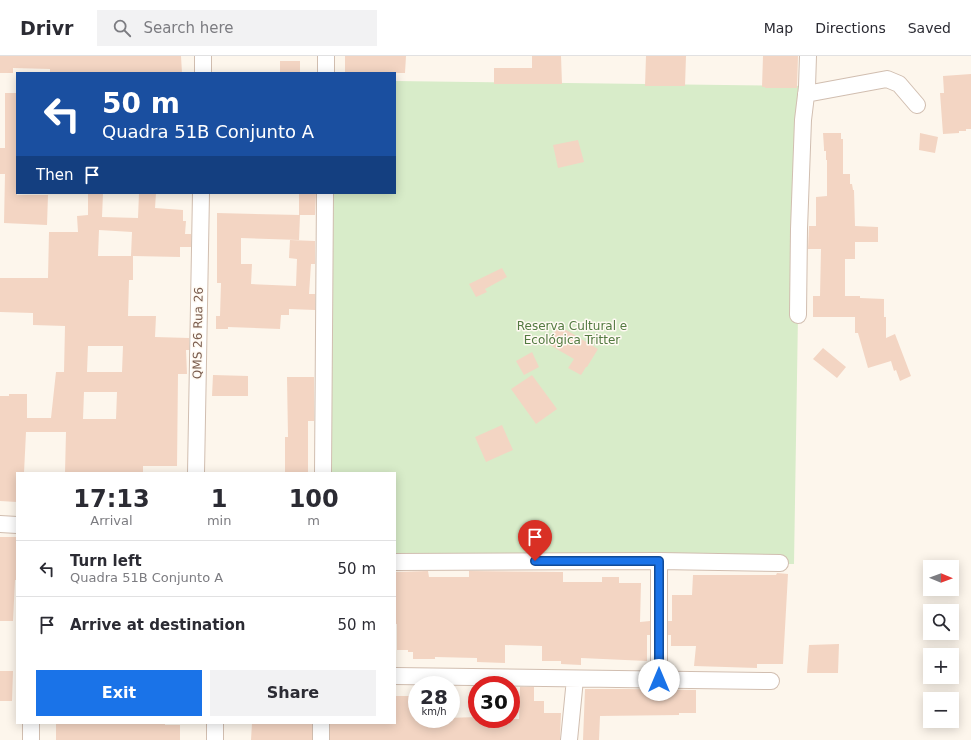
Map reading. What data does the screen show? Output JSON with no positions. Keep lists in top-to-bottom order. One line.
{"streets":{"street":["QMS 26 Rua 26"]},"parks":["Reserva Cultural e Ecológica Tritter"],"north":"right","page":{"header":"Drivr","search":"Search here","nav":["Map","Directions","Saved"],"turn":["50 m","Quadra 51B Conjunto A"],"then":"Then","eta":["17:13","Arrival","1","min","100","m"],"list":[{"name":"Turn left","note":"Quadra 51B Conjunto A","value":"50 m"},{"name":"Arrive at destination","value":"50 m"}],"map_buttons":["+","−"],"buttons":["Exit","Share"],"speed":"28 km/h","limit":"30"}}
